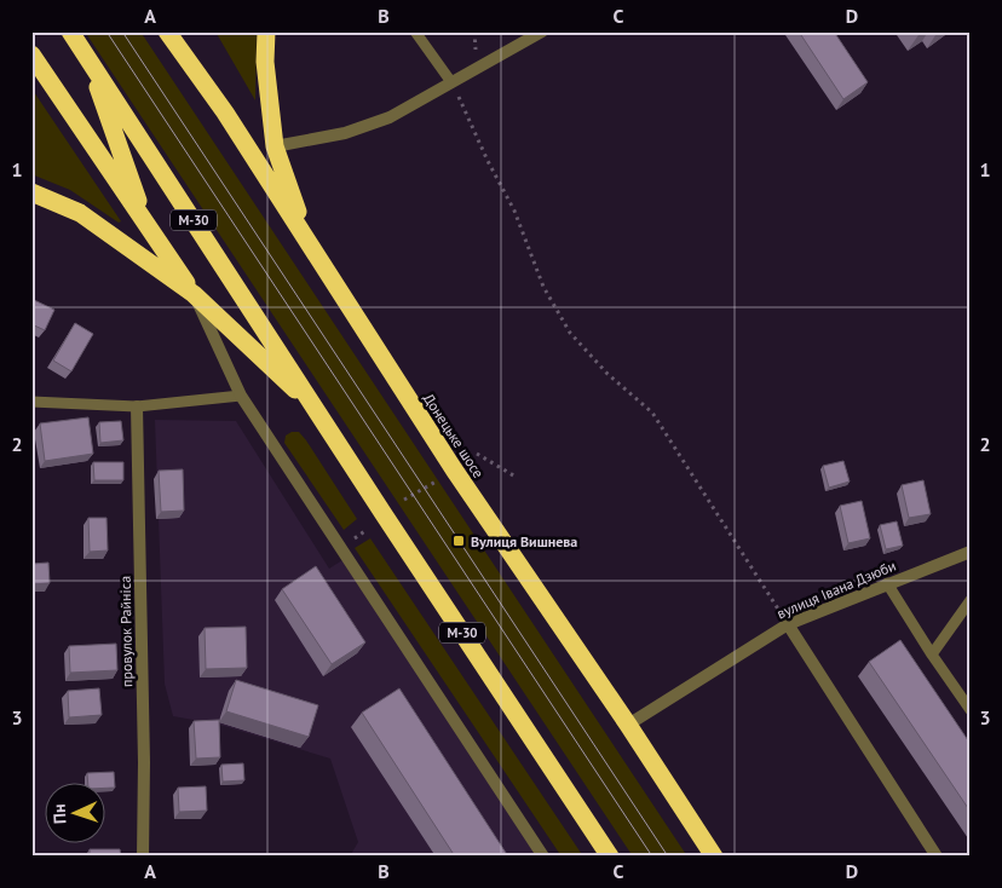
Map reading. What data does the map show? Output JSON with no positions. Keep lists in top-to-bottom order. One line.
{"streets":{"highway":["М-30","Донецьке шосе"],"street":["вулиця Івана Дзюби","провулок Райніса"]},"crossings":[["Донецьке шосе","вулиця Івана Дзюби"]],"places":{"transit":["Вулиця Вишнева"]},"north":"left","grid":{"columns":["A","B","C","D"],"rows":["1","2","3"]}}
